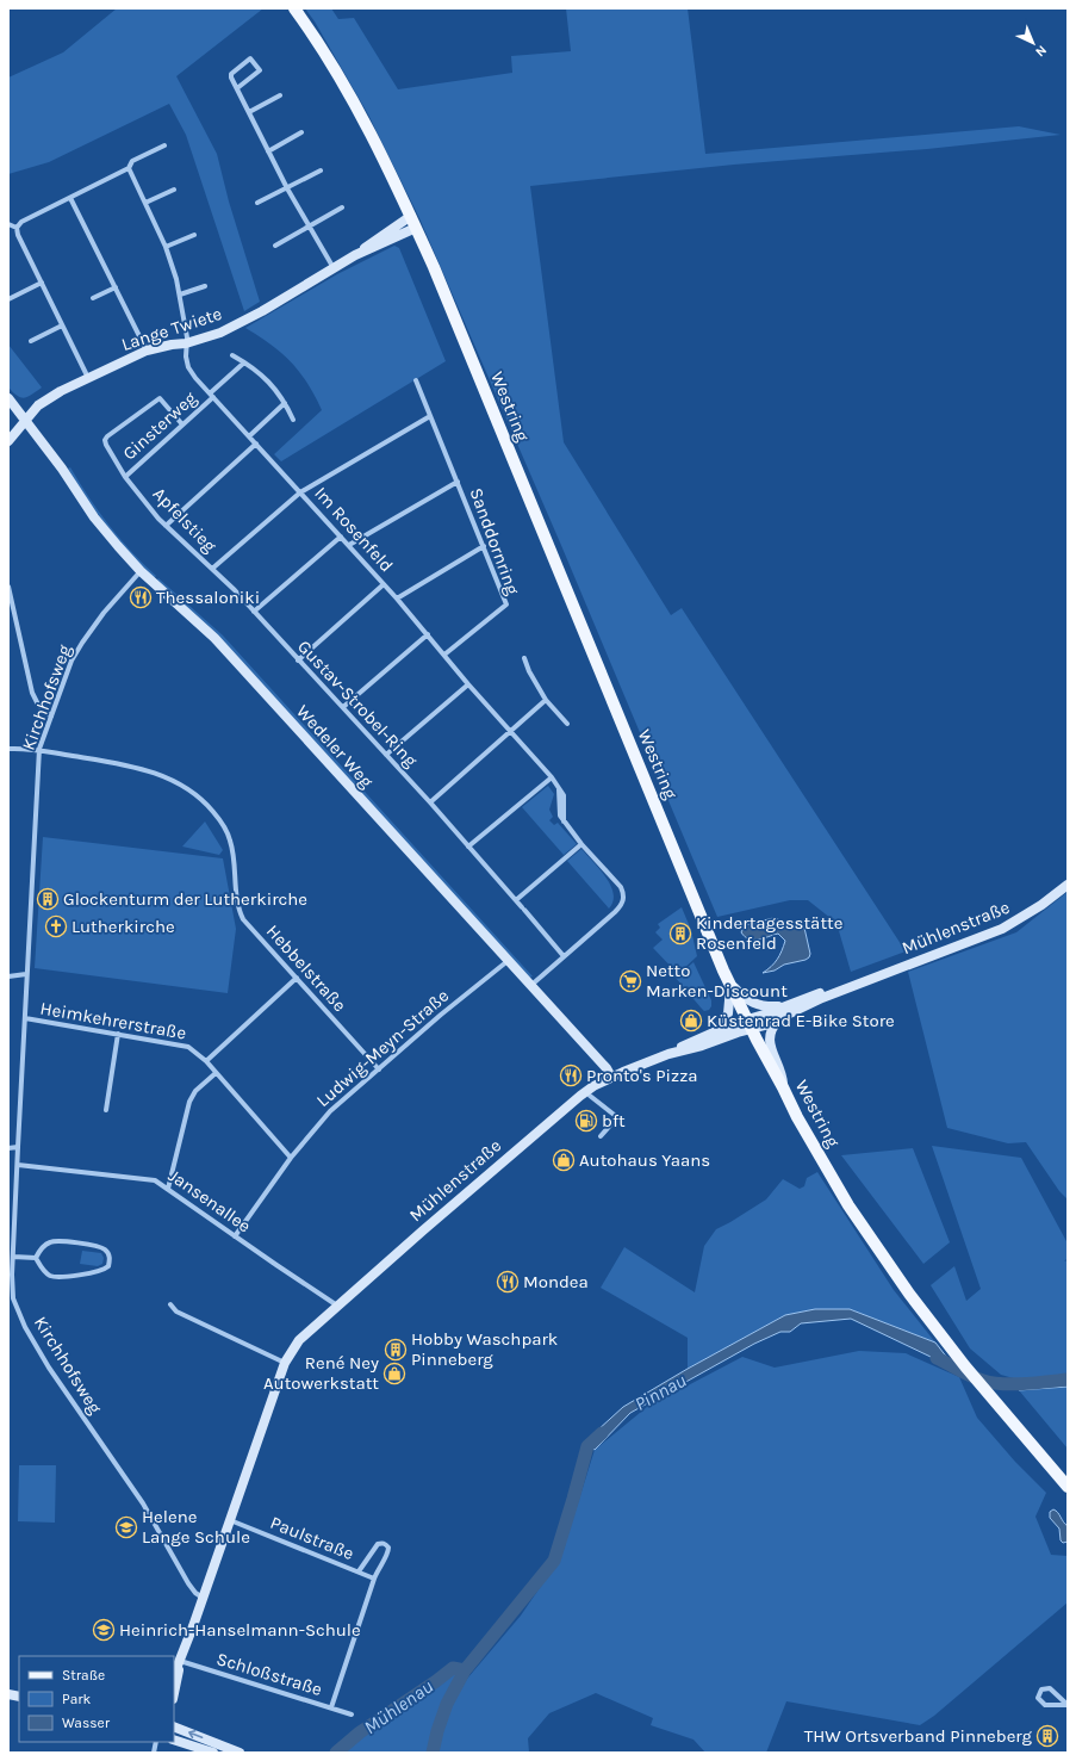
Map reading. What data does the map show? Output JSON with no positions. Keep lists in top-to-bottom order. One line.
{"streets":{"main road":["Lange Twiete","Westring","Wedeler Weg","Mühlenstraße"],"street":["Ginsterweg","Apfelstieg","Im Rosenfeld","Sanddornring","Kirchhofsweg","Gustav-Strobel-Ring","Hebbelstraße","Heimkehrerstraße","Ludwig-Meyn-Straße","Jansenallee","Paulstraße","Schloßstraße"]},"crossings":[["Lange Twiete","Westring"],["Lange Twiete","Im Rosenfeld"],["Lange Twiete","Wedeler Weg"],["Westring","Mühlenstraße"],["Ginsterweg","Apfelstieg"],["Ginsterweg","Im Rosenfeld"],["Apfelstieg","Gustav-Strobel-Ring"],["Im Rosenfeld","Sanddornring"],["Im Rosenfeld","Gustav-Strobel-Ring"],["Im Rosenfeld","Wedeler Weg"],["Kirchhofsweg","Wedeler Weg"],["Kirchhofsweg","Mühlenstraße"],["Kirchhofsweg","Hebbelstraße"],["Kirchhofsweg","Heimkehrerstraße"],["Kirchhofsweg","Jansenallee"],["Wedeler Weg","Mühlenstraße"],["Wedeler Weg","Ludwig-Meyn-Straße"],["Mühlenstraße","Jansenallee"],["Mühlenstraße","Paulstraße"],["Mühlenstraße","Schloßstraße"],["Hebbelstraße","Ludwig-Meyn-Straße"],["Heimkehrerstraße","Ludwig-Meyn-Straße"],["Ludwig-Meyn-Straße","Jansenallee"],["Paulstraße","Schloßstraße"]],"water":["Pinnau","Mühlenau"],"places":{"restaurant":["Thessaloniki","Pronto's Pizza","Mondea"],"building":["Glockenturm der Lutherkirche","Kindertagesstätte Rosenfeld","Hobby Waschpark Pinneberg","THW Ortsverband Pinneberg"],"church":["Lutherkirche"],"supermarket":["Netto Marken-Discount"],"shop":["Küstenrad E-Bike Store","Autohaus Yaans","René Ney Autowerkstatt"],"fuel station":["bft"],"school or university":["Helene Lange Schule","Heinrich-Hanselmann-Schule"]},"legend":["Straße","Park","Wasser"],"north":"bottom right"}
